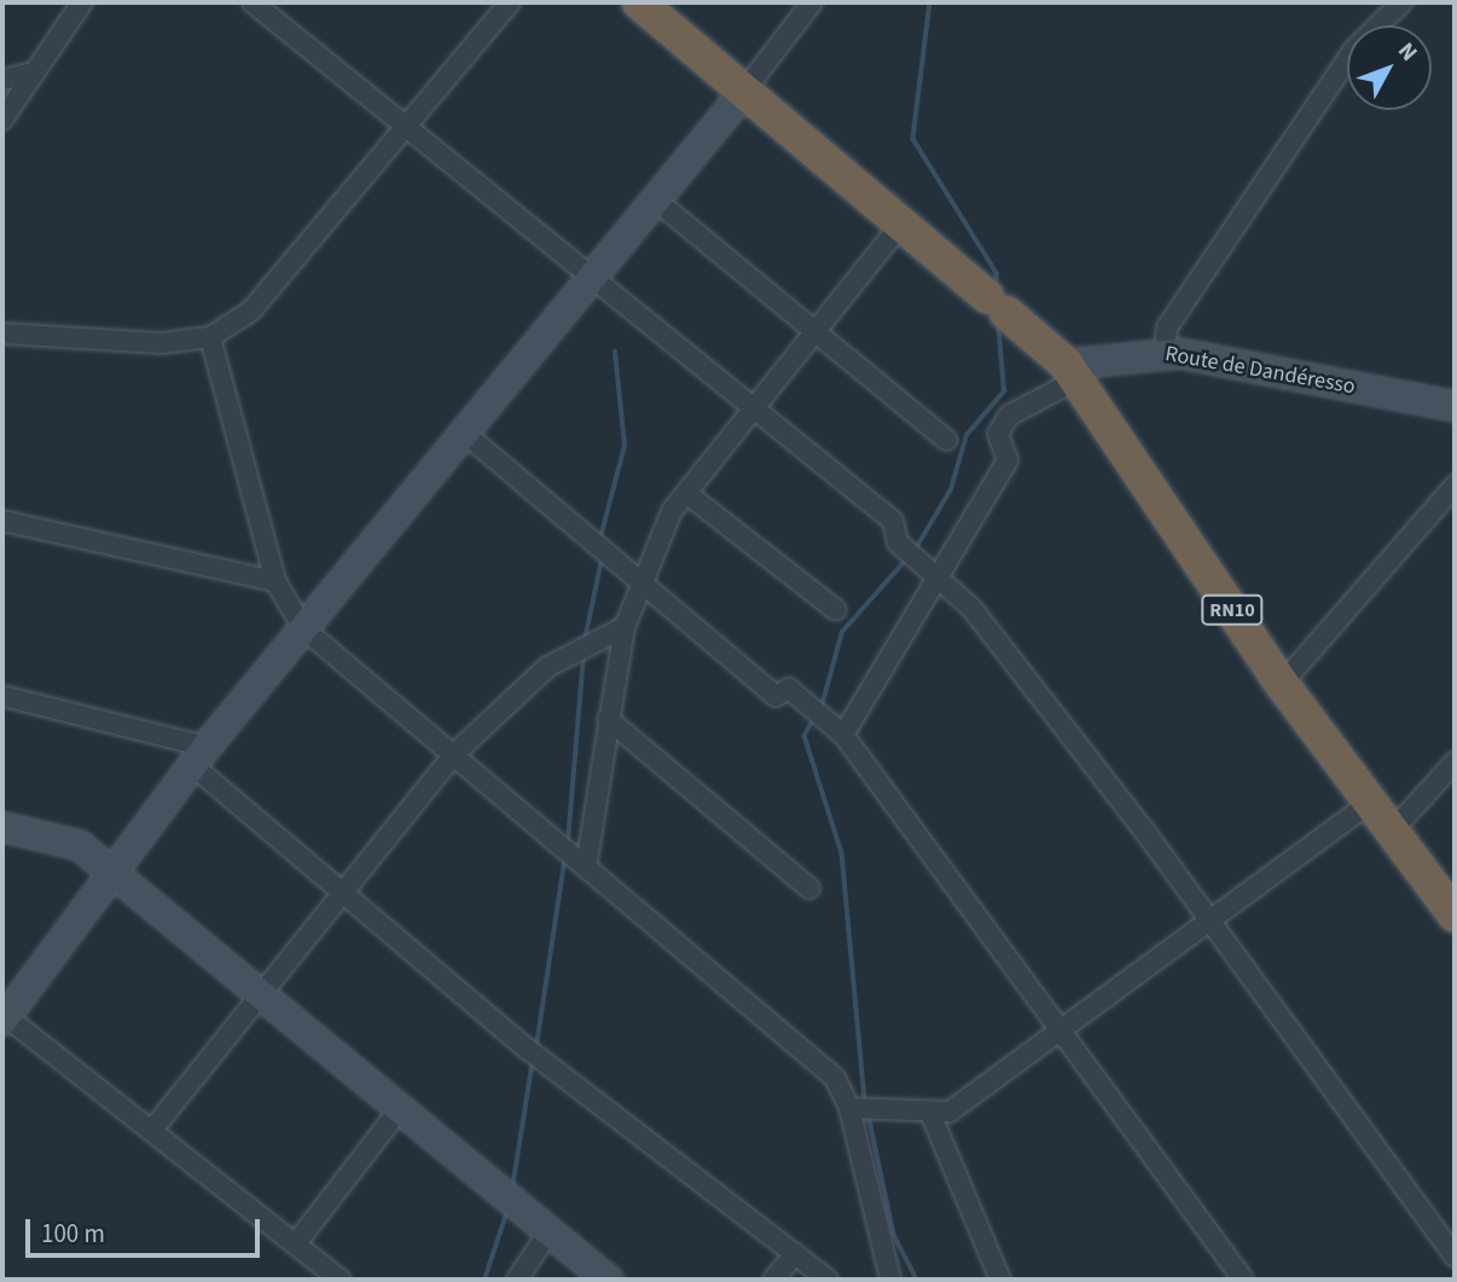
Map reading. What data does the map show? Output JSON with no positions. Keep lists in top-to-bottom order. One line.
{"streets":{"highway":["RN10"],"street":["Route de Dandéresso"]},"crossings":[["Route de Dandéresso","RN10"]],"scale_bar":"100 m","north":"top right"}
